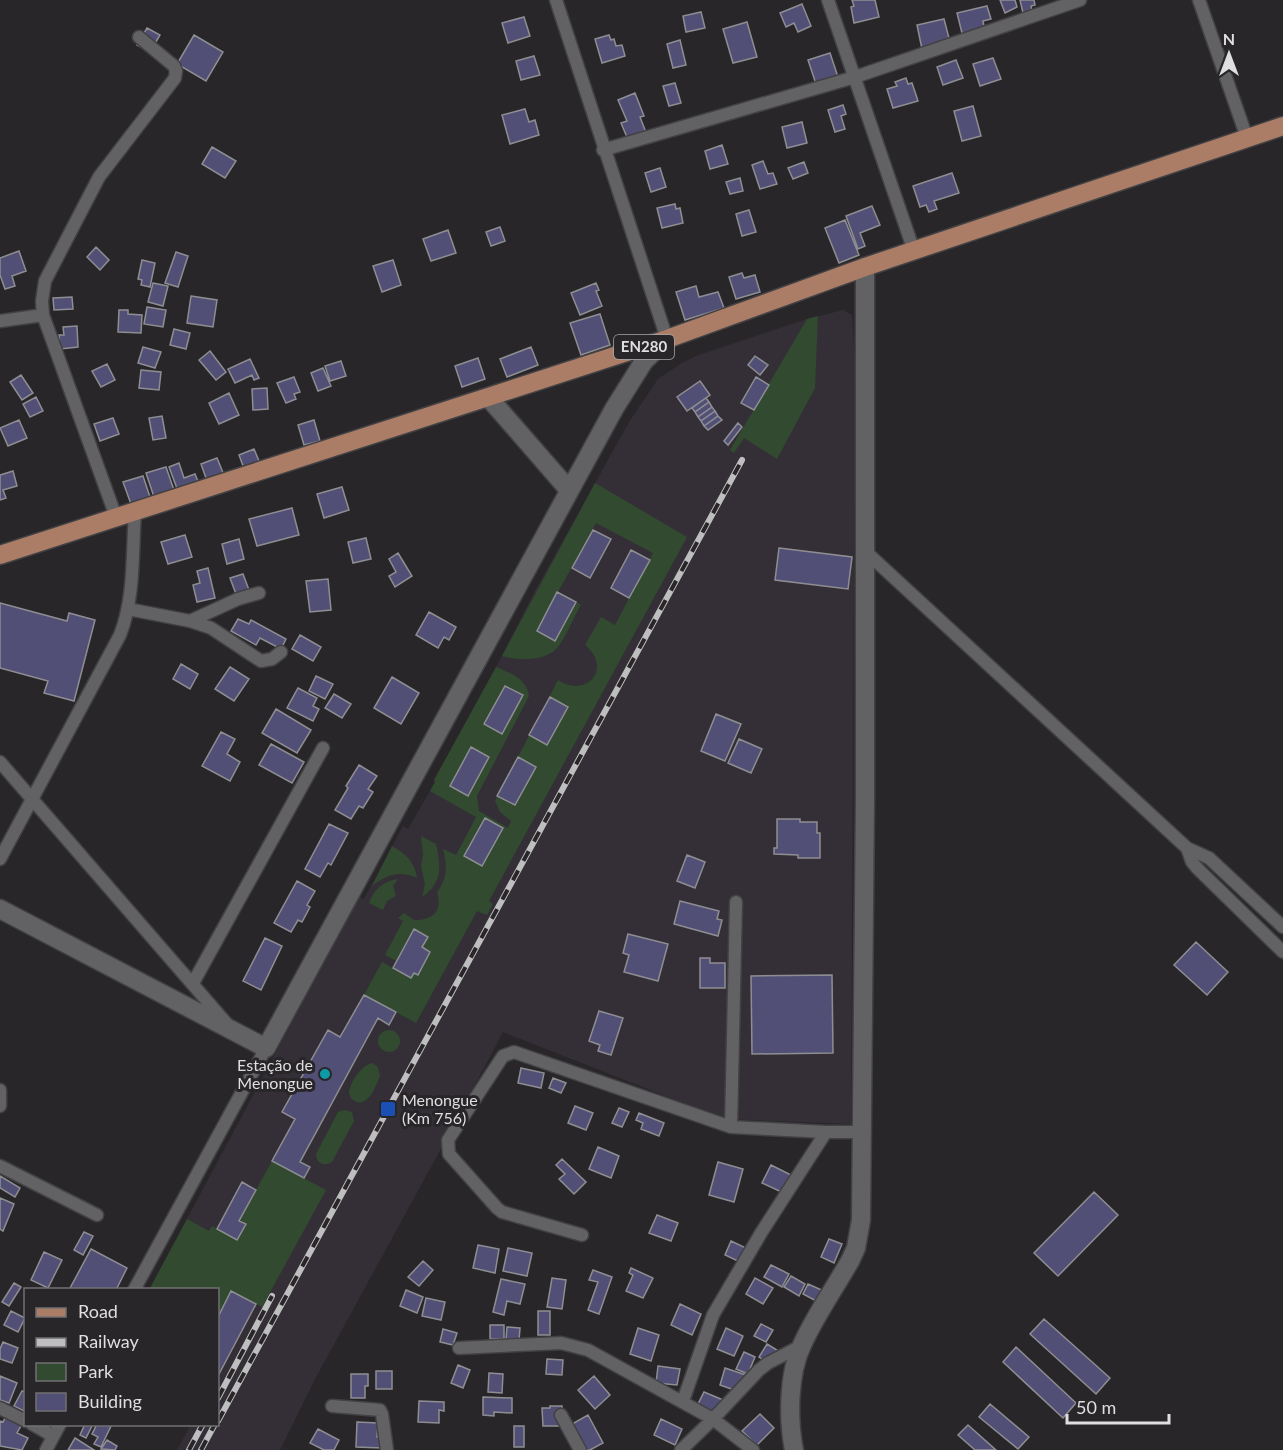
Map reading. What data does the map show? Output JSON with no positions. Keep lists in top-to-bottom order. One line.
{"streets":{"main road":["EN280"]},"places":{"other":["Estação de Menongue"],"transit":["Menongue (Km 756)"]},"legend":["Road","Railway","Park","Building"],"scale_bar":"50 m","north":"top"}
